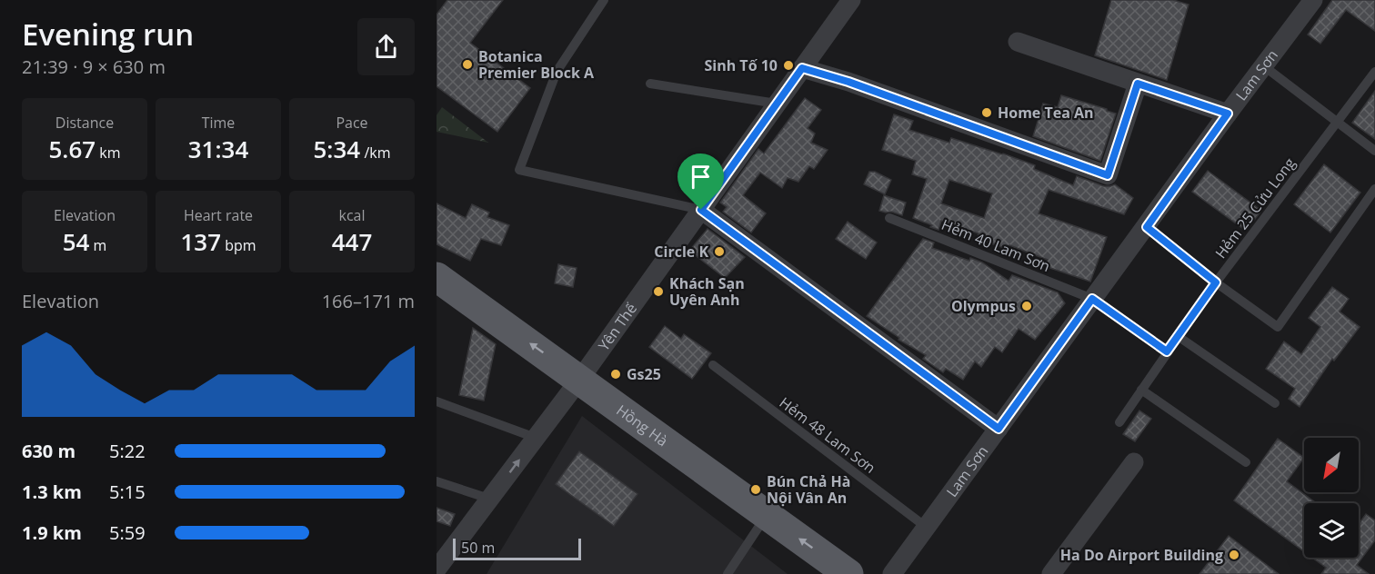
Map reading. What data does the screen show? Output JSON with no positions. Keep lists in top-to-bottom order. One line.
{"streets":{"main road":["Hồng Hà"],"street":["Lam Sơn","Yên Thế"],"lane":["Hẻm 25 Cửu Long","Hẻm 40 Lam Sơn","Hẻm 48 Lam Sơn"]},"crossings":[["Lam Sơn","Hẻm 40 Lam Sơn"],["Lam Sơn","Hẻm 48 Lam Sơn"],["Hẻm 25 Cửu Long","Hẻm 40 Lam Sơn"],["Yên Thế","Hồng Hà"]],"one_way":["Hồng Hà"],"places":["Botanica Premier Block A","Sinh Tố 10","Home Tea An","Circle K","Khách Sạn Uyên Anh","Olympus","Gs25","Bún Chả Hà Nội Vân An","Ha Do Airport Building"],"scale_bar":"50 m","north":"bottom left","page":{"heading":["Evening run","21:39 · 9 × 630 m"],"stats":[["Distance","5.67 km"],["Time","31:34"],["Pace","5:34 /km"],["Elevation","54 m"],["Heart rate","137 bpm"],["kcal","447"]],"chart":["Elevation","166–171 m"],"list":[{"name":"630 m","note":"5:22"},{"name":"1.3 km","note":"5:15"},{"name":"1.9 km","note":"5:59"}],"scale":"50 m"}}
